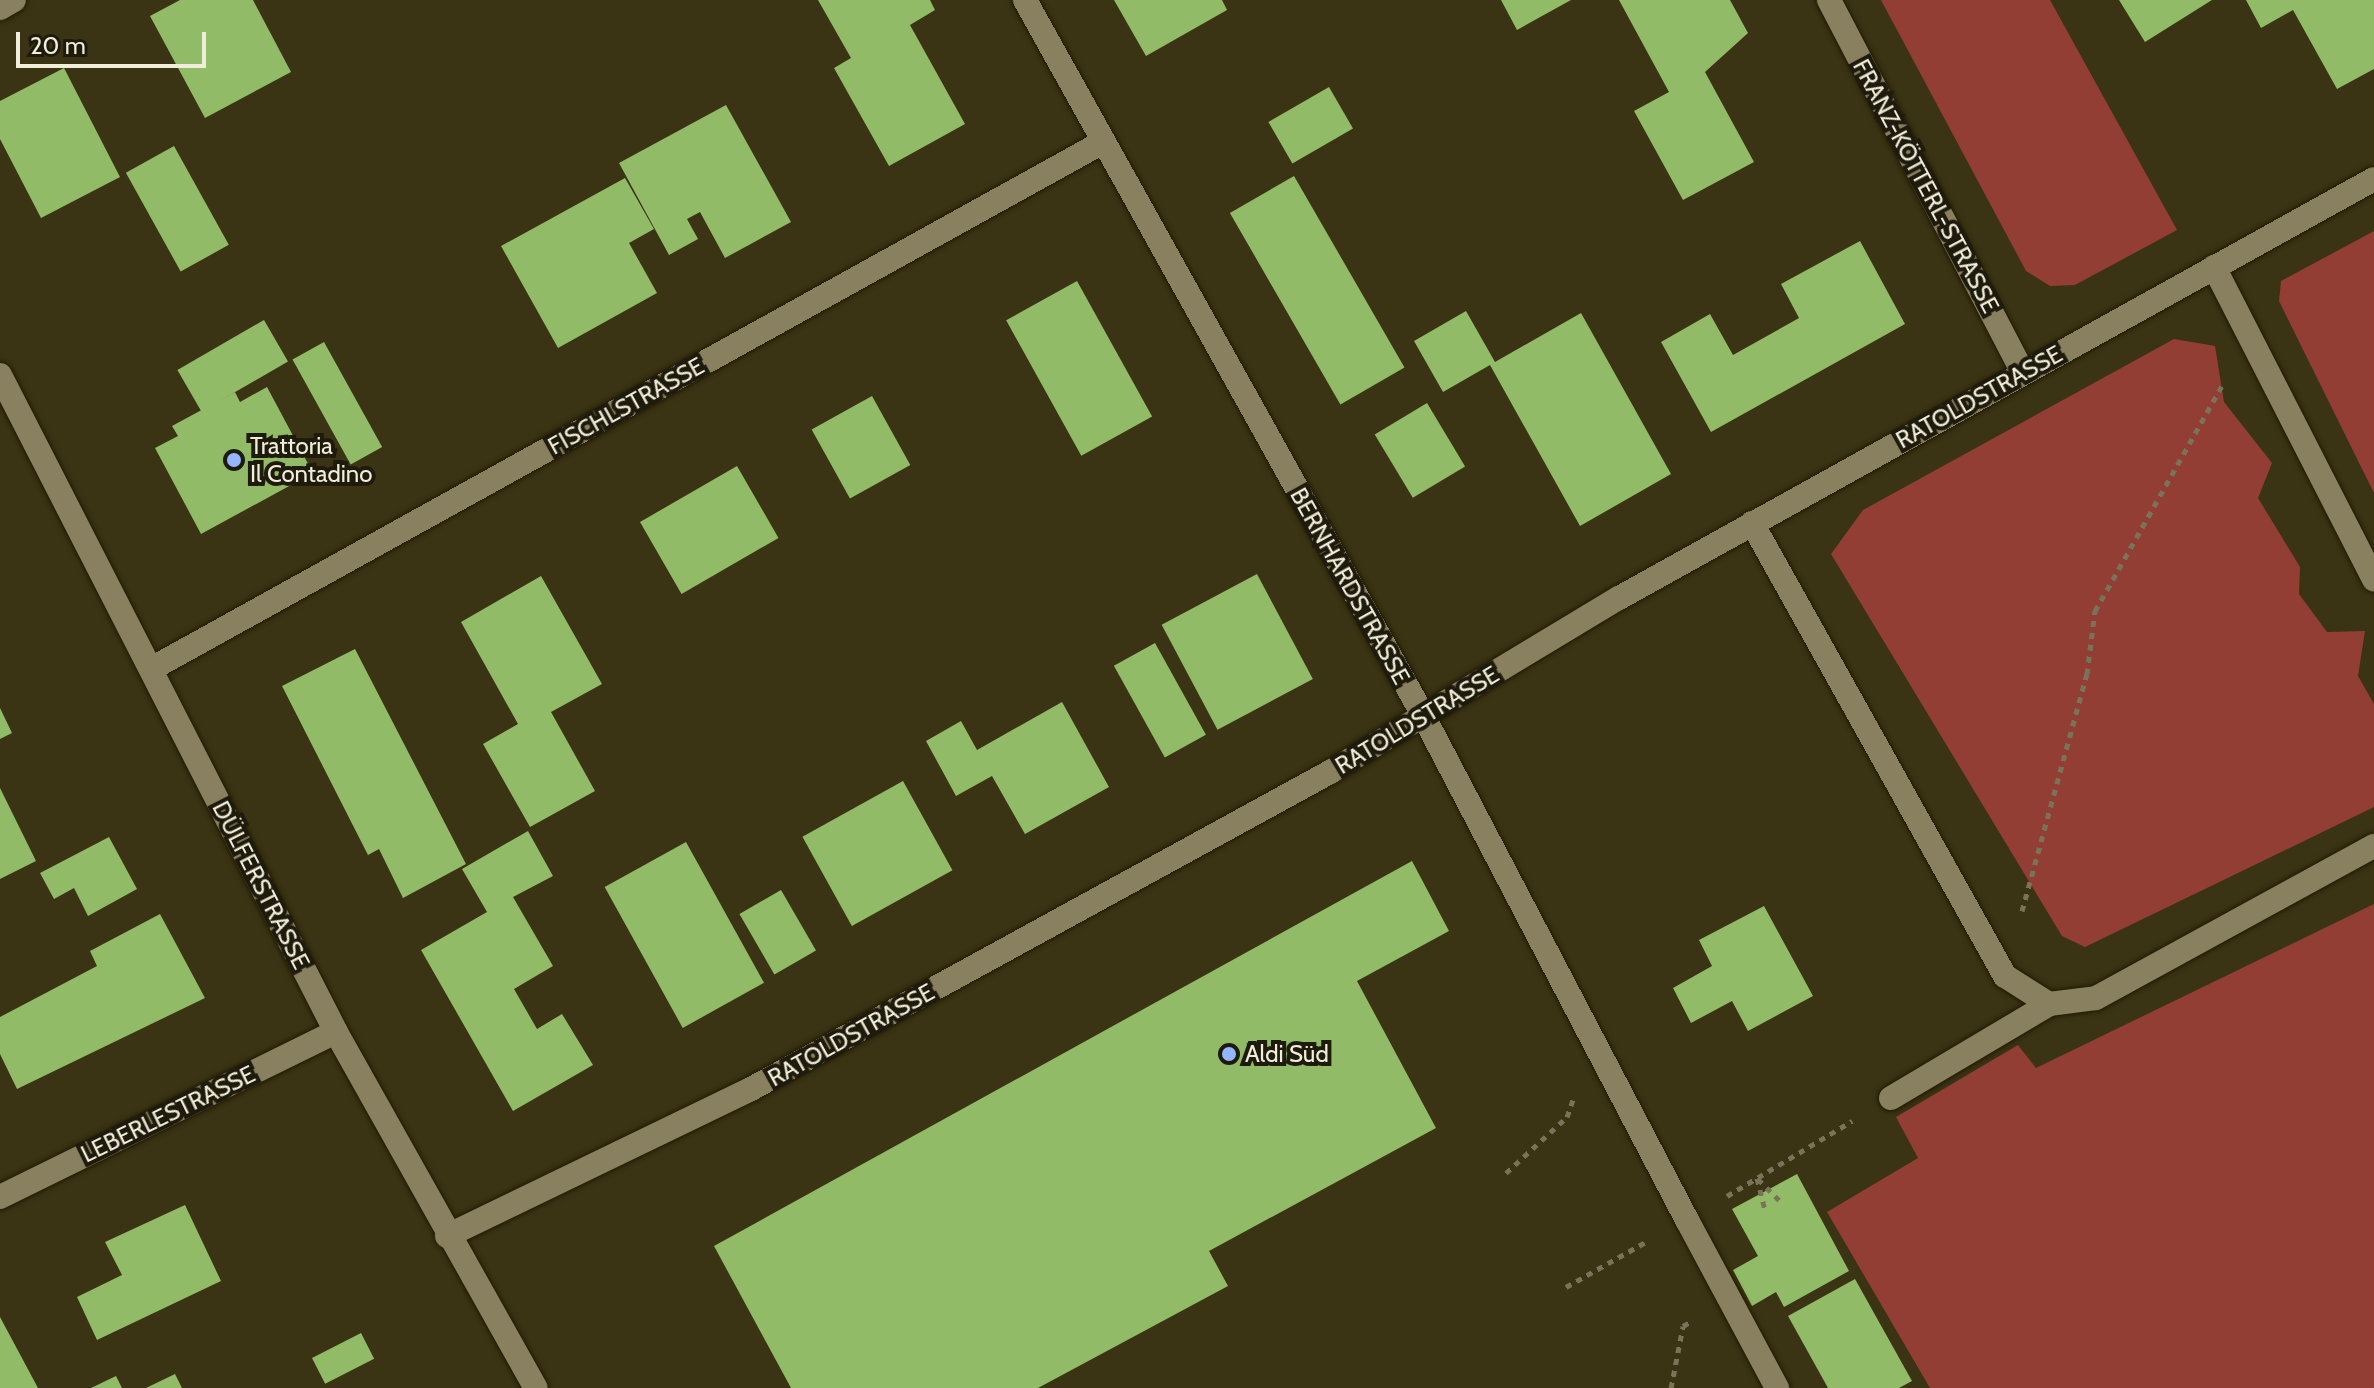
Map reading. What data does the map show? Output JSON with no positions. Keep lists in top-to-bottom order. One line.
{"streets":{"street":["FRANZ-KÖTTERL-STRASSE","RATOLDSTRASSE","FISCHLSTRASSE","BERNHARDSTRASSE","DÜLFERSTRASSE","LEBERLESTRASSE"]},"crossings":[["FRANZ-KÖTTERL-STRASSE","RATOLDSTRASSE"],["RATOLDSTRASSE","BERNHARDSTRASSE"],["RATOLDSTRASSE","DÜLFERSTRASSE"],["FISCHLSTRASSE","BERNHARDSTRASSE"],["FISCHLSTRASSE","DÜLFERSTRASSE"],["DÜLFERSTRASSE","LEBERLESTRASSE"]],"places":["Trattoria Il Contadino","Aldi Süd"],"scale_bar":"20 m"}
